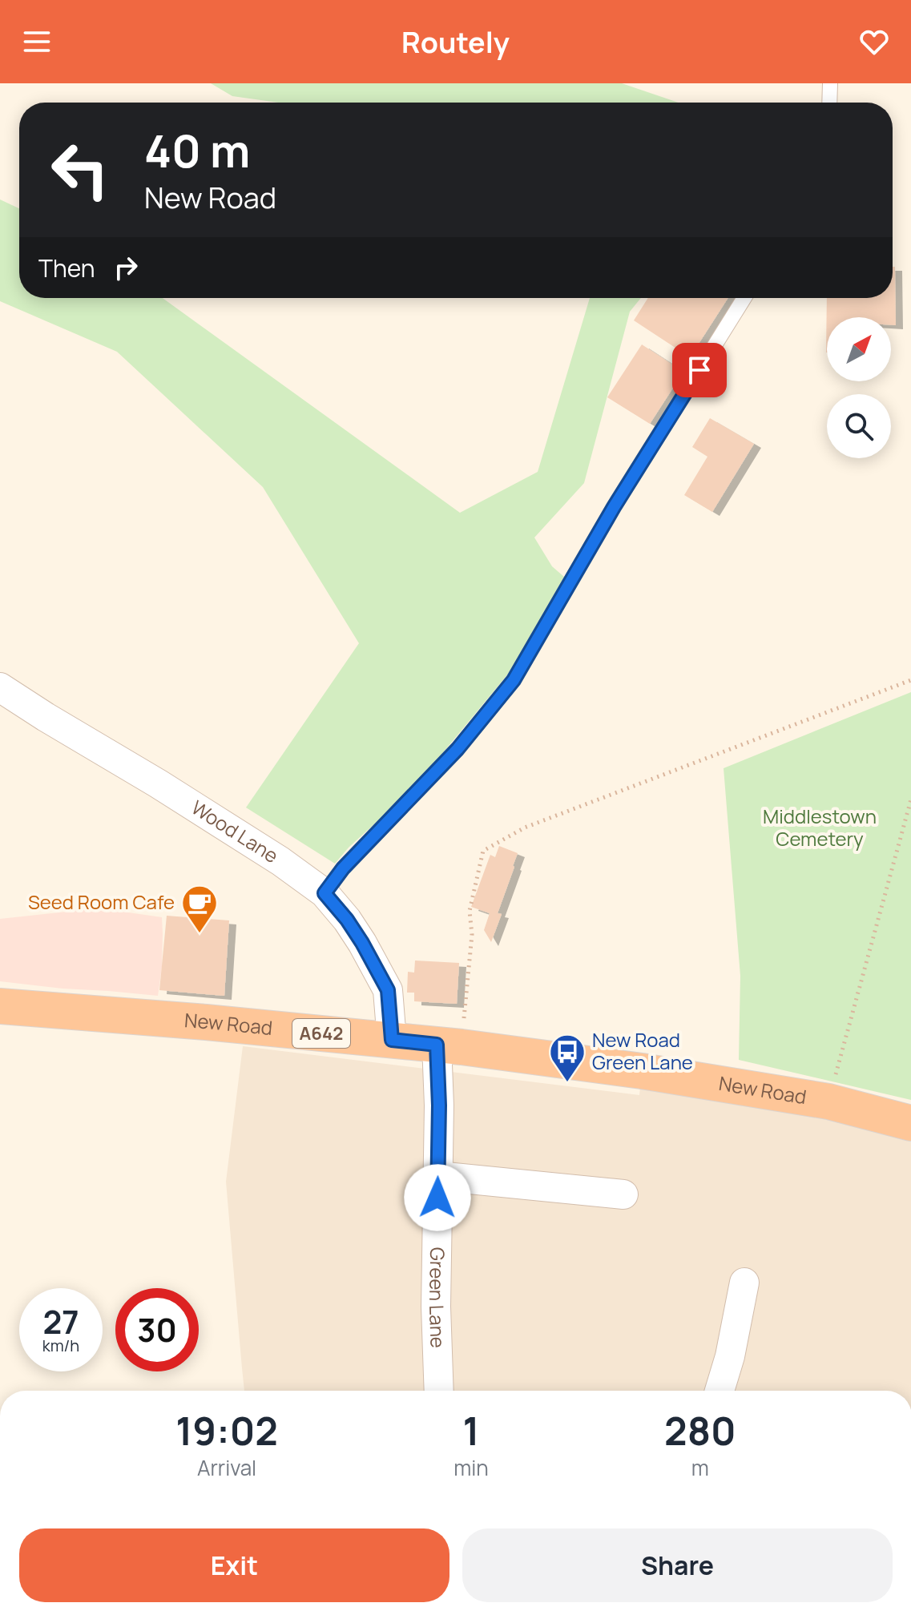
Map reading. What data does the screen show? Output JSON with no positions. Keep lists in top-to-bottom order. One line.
{"streets":{"highway":["New Road","A642"],"street":["Wood Lane","Green Lane"]},"crossings":[["Wood Lane","New Road"],["New Road","Green Lane"]],"parks":["Middlestown Cemetery"],"places":{"cafe":["Seed Room Cafe"],"bus stop":["New Road Green Lane"]},"north":"top right","page":{"header":"Routely","turn":["40 m","New Road"],"then":"Then","speed":"27 km/h","limit":"30","eta":["19:02","Arrival","1","min","280","m"],"buttons":["Exit","Share"]}}
